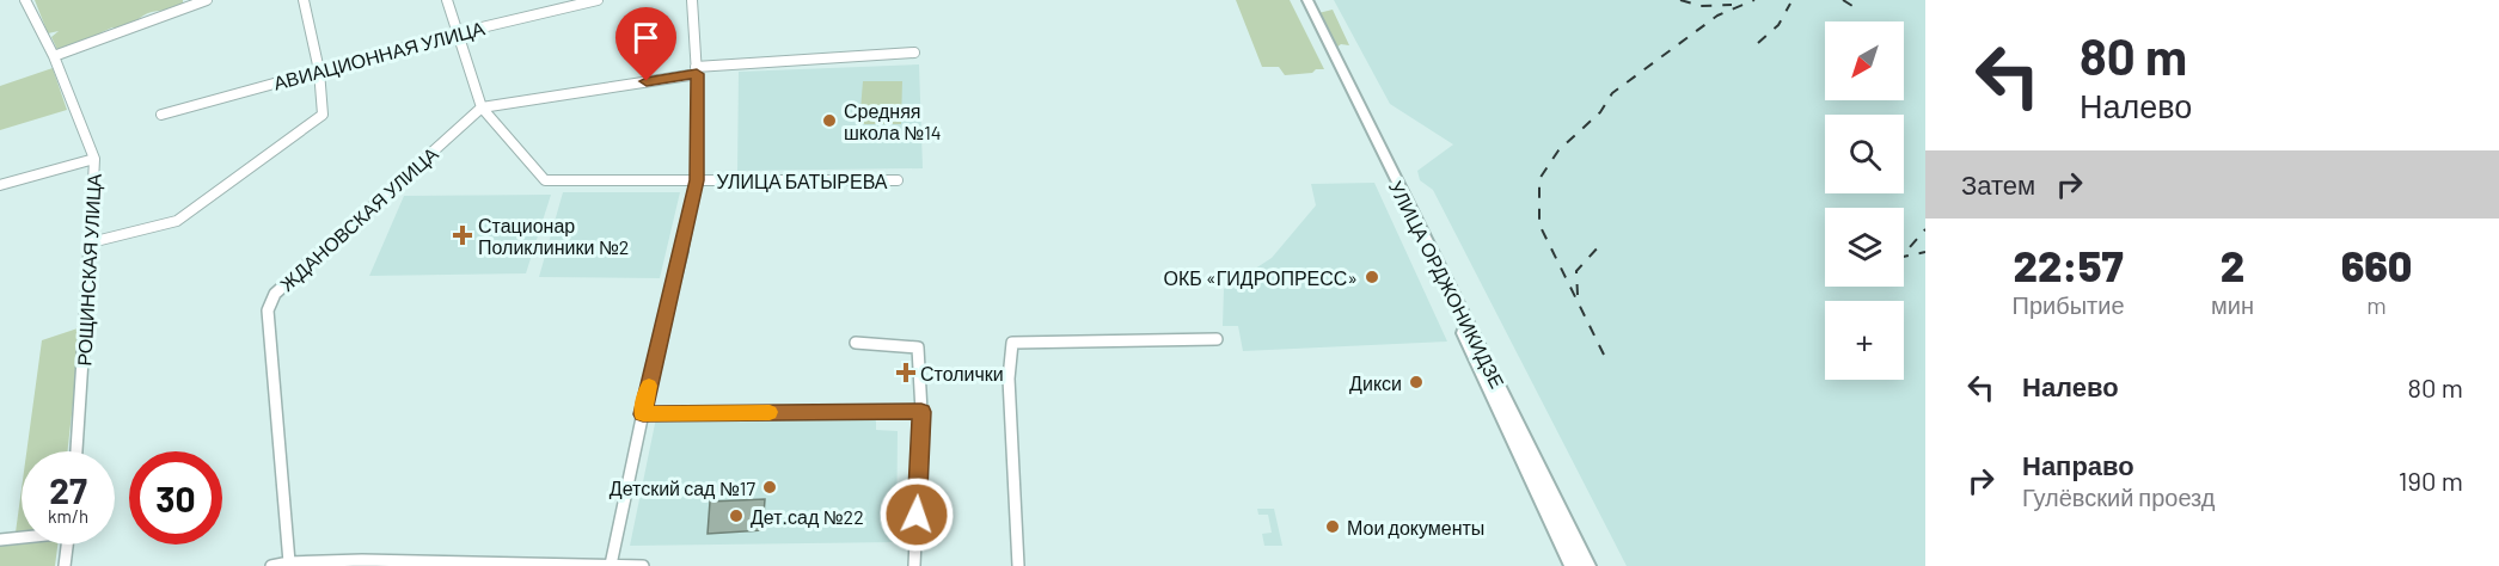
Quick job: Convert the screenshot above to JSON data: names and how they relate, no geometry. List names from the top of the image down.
{
  "streets": {
    "main road": ["УЛИЦА ОРДЖОНИКИДЗЕ"],
    "street": [
      "АВИАЦИОННАЯ УЛИЦА",
      "УЛИЦА БАТЫРЕВА",
      "ЖДАНОВСКАЯ УЛИЦА",
      "РОЩИНСКАЯ УЛИЦА"
    ]
  },
  "crossings": [
    ["УЛИЦА БАТЫРЕВА", "ЖДАНОВСКАЯ УЛИЦА"]
  ],
  "places": {
    "other": [
      "Средняя школа №14",
      "ОКБ «ГИДРОПРЕСС»",
      "Дикси",
      "Детский сад №17",
      "Дет.сад №22",
      "Мои документы"
    ],
    "health": ["Стационар Поликлиники №2", "Столички"]
  },
  "north": "bottom left",
  "page": {
    "turn": ["80 m", "Налево"],
    "map_buttons": "+",
    "then": "Затем",
    "eta": [
      "22:57",
      "Прибытие",
      "2",
      "мин",
      "660",
      "m"
    ],
    "list": [
      {
        "name": "Налево",
        "value": "80 m"
      },
      {
        "name": "Направо",
        "note": "Гулёвский проезд",
        "value": "190 m"
      }
    ],
    "speed": "27 km/h",
    "limit": "30"
  }
}
